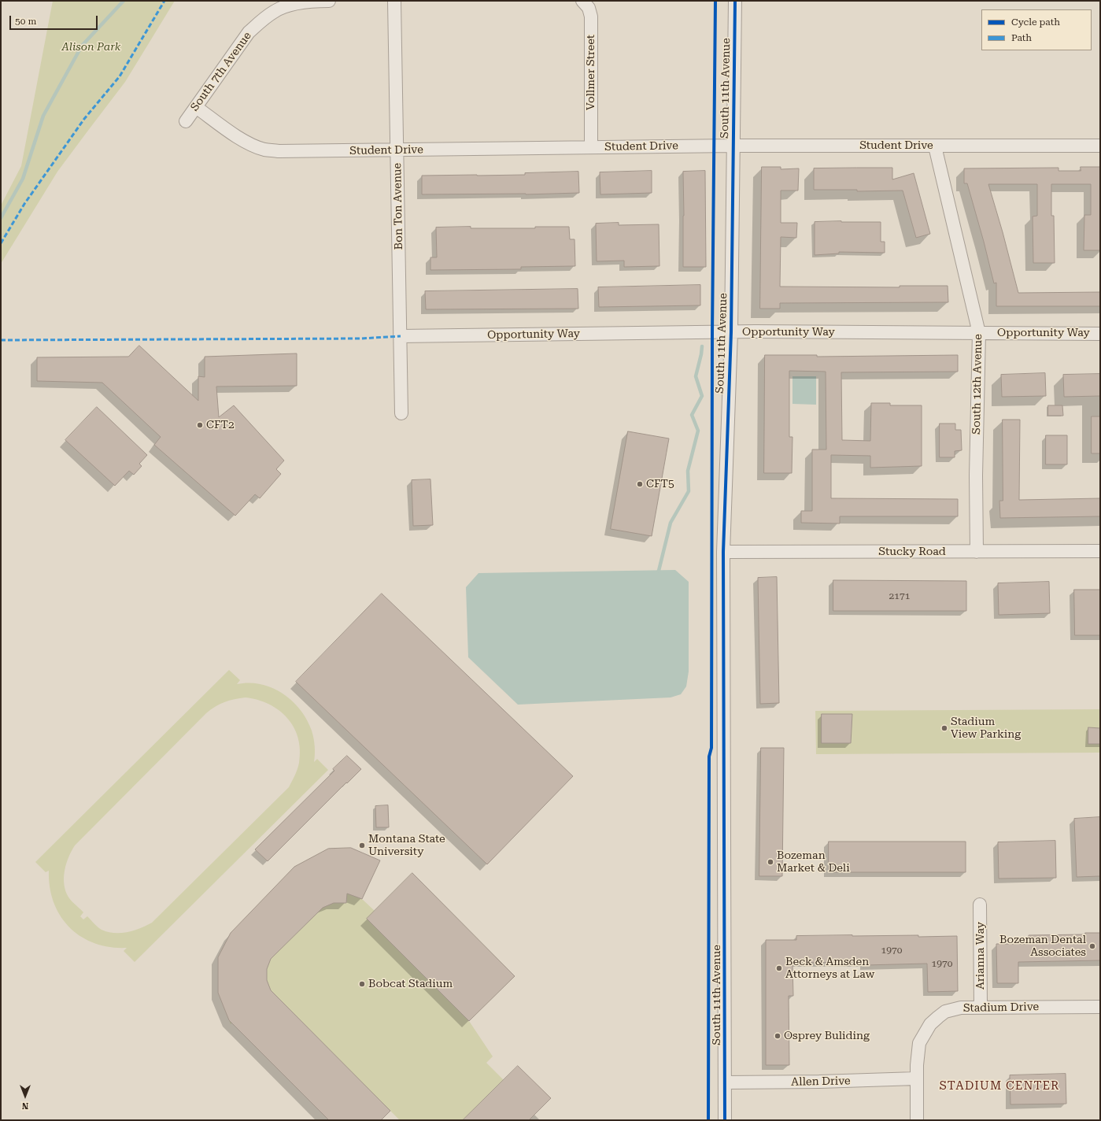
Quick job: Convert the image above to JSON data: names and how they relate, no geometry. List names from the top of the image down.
{
  "streets": {
    "street": [
      "South 7th Avenue",
      "Vollmer Street",
      "South 11th Avenue",
      "Student Drive",
      "Bon Ton Avenue",
      "Opportunity Way",
      "South 12th Avenue",
      "Stucky Road",
      "Arianna Way",
      "Stadium Drive",
      "Allen Drive"
    ]
  },
  "crossings": [
    ["South 7th Avenue", "Student Drive"],
    ["Vollmer Street", "Student Drive"],
    ["South 11th Avenue", "Student Drive"],
    ["South 11th Avenue", "Opportunity Way"],
    ["South 11th Avenue", "Stucky Road"],
    ["South 11th Avenue", "Allen Drive"],
    ["Student Drive", "Bon Ton Avenue"],
    ["Student Drive", "South 12th Avenue"],
    ["Bon Ton Avenue", "Opportunity Way"],
    ["Opportunity Way", "South 12th Avenue"],
    ["South 12th Avenue", "Stucky Road"],
    ["Arianna Way", "Stadium Drive"],
    ["Stadium Drive", "Allen Drive"]
  ],
  "districts": ["STADIUM CENTER"],
  "parks": ["Alison Park"],
  "places": [
    "CFT2",
    "CFT5",
    "Stadium View Parking",
    "Montana State University",
    "Bozeman Market & Deli",
    "Bozeman Dental Associates",
    "Beck & Amsden Attorneys at Law",
    "Bobcat Stadium",
    "Osprey Buliding"
  ],
  "house_numbers": ["2171", "1970", "1970"],
  "legend": ["Cycle path", "Path"],
  "scale_bar": "50 m",
  "north": "bottom"
}
